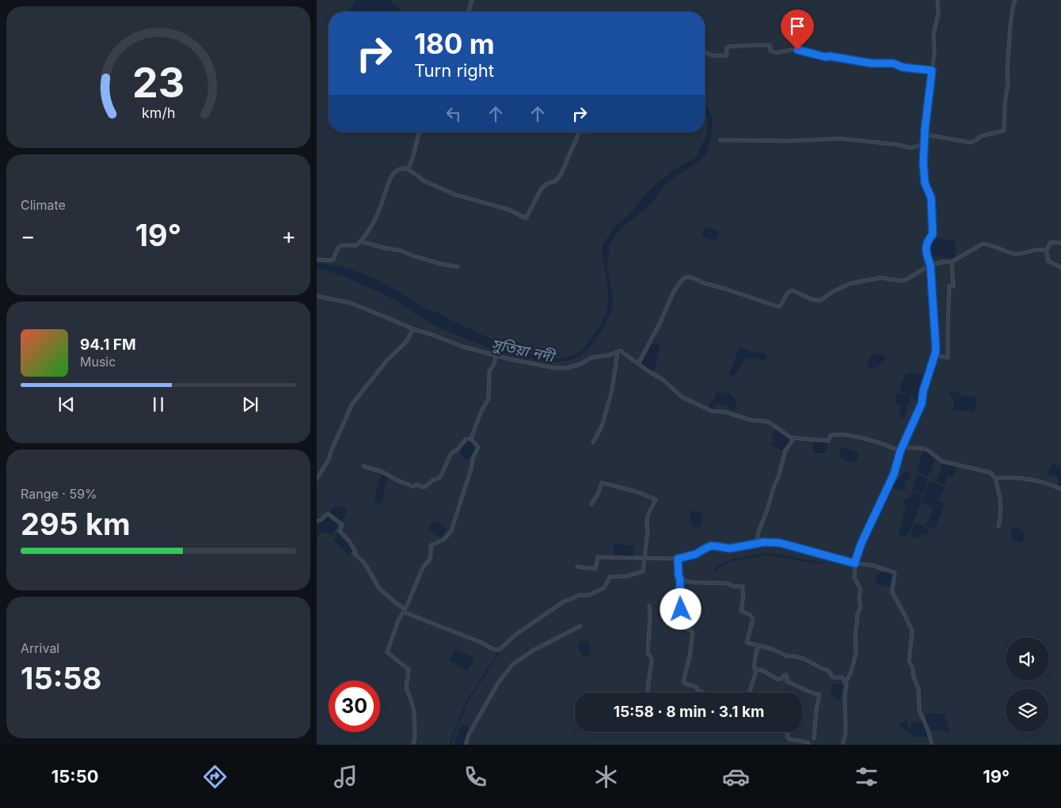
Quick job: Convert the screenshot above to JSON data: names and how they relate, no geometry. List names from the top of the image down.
{
  "water": ["সুতিয়া নদী"],
  "page": {
    "turn": ["180 m", "Turn right"],
    "tile": [
      "Climate",
      ["Range · 59%", "295 km"],
      ["Arrival", "15:58"]
    ],
    "heat": ["−", "19°", "+"],
    "song": ["94.1 FM", "Music"],
    "limit": "30",
    "trip": "15:58 · 8 min · 3.1 km",
    "tabs": ["15:50", "19°"],
    "gauge": ["23", "km/h"]
  }
}
